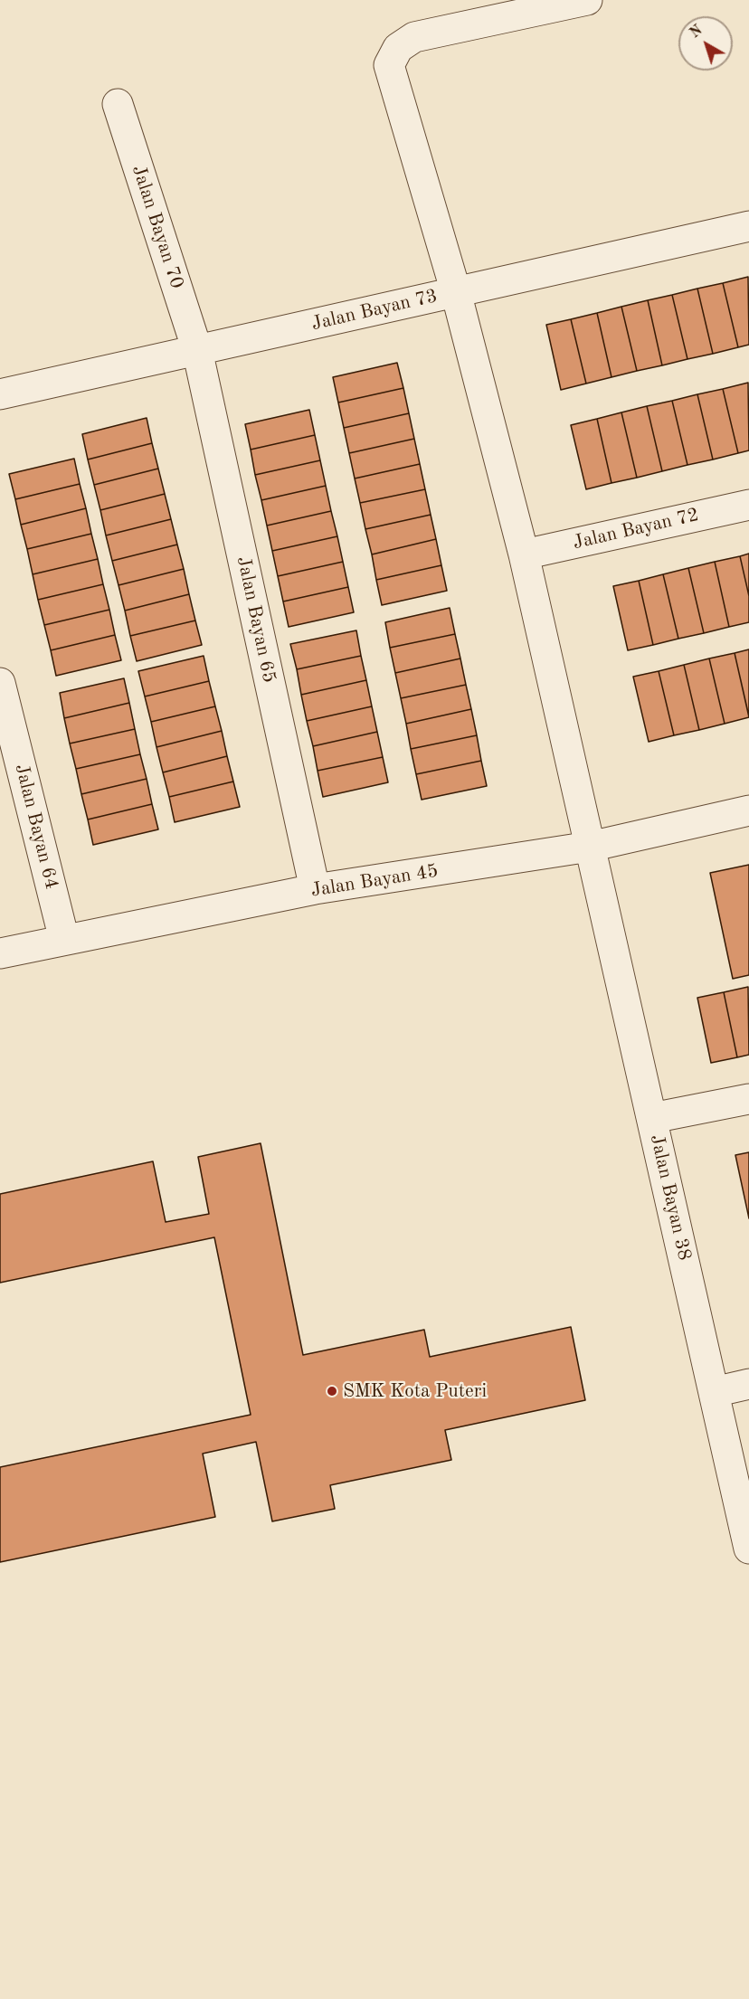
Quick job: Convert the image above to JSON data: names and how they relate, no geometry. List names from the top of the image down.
{
  "streets": {
    "street": [
      "Jalan Bayan 70",
      "Jalan Bayan 73",
      "Jalan Bayan 72",
      "Jalan Bayan 65",
      "Jalan Bayan 64",
      "Jalan Bayan 45",
      "Jalan Bayan 38"
    ]
  },
  "crossings": [
    ["Jalan Bayan 70", "Jalan Bayan 73"],
    ["Jalan Bayan 70", "Jalan Bayan 65"],
    ["Jalan Bayan 73", "Jalan Bayan 65"],
    ["Jalan Bayan 73", "Jalan Bayan 38"],
    ["Jalan Bayan 72", "Jalan Bayan 38"],
    ["Jalan Bayan 65", "Jalan Bayan 45"],
    ["Jalan Bayan 64", "Jalan Bayan 45"],
    ["Jalan Bayan 45", "Jalan Bayan 38"]
  ],
  "places": ["SMK Kota Puteri"],
  "north": "top left"
}
